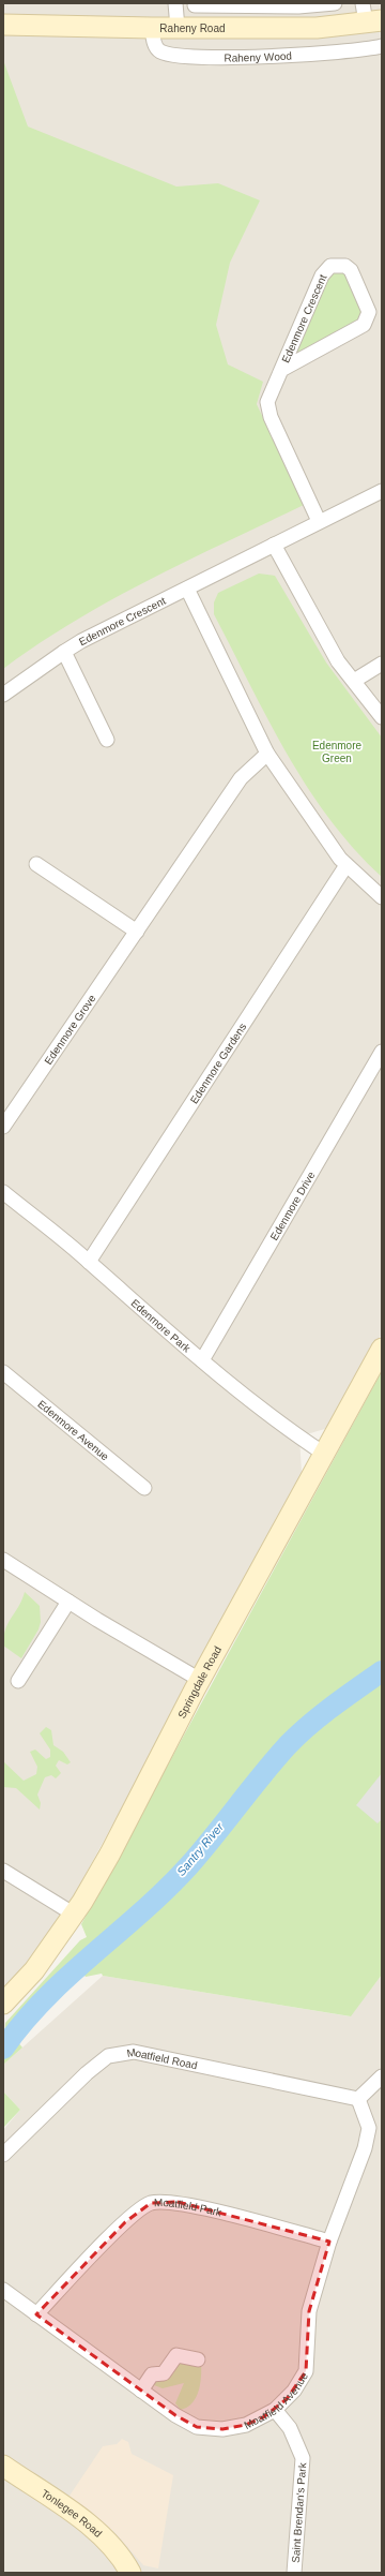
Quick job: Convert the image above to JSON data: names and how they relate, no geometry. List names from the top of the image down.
{
  "streets": {
    "street": [
      "Raheny Road",
      "Raheny Wood",
      "Edenmore Crescent",
      "Edenmore Grove",
      "Edenmore Gardens",
      "Edenmore Drive",
      "Edenmore Park",
      "Edenmore Avenue",
      "Springdale Road",
      "Moatfield Road",
      "Moatfield Park",
      "Moatfield Avenue",
      "Saint Brendan's Park",
      "Tonlegee Road"
    ]
  },
  "crossings": [
    ["Raheny Road", "Raheny Wood"],
    ["Edenmore Gardens", "Edenmore Park"],
    ["Edenmore Drive", "Edenmore Park"],
    ["Edenmore Park", "Springdale Road"],
    ["Moatfield Road", "Moatfield Avenue"],
    ["Moatfield Park", "Moatfield Avenue"],
    ["Moatfield Avenue", "Saint Brendan's Park"]
  ],
  "water": ["Santry River"],
  "parks": ["Edenmore Green"]
}
